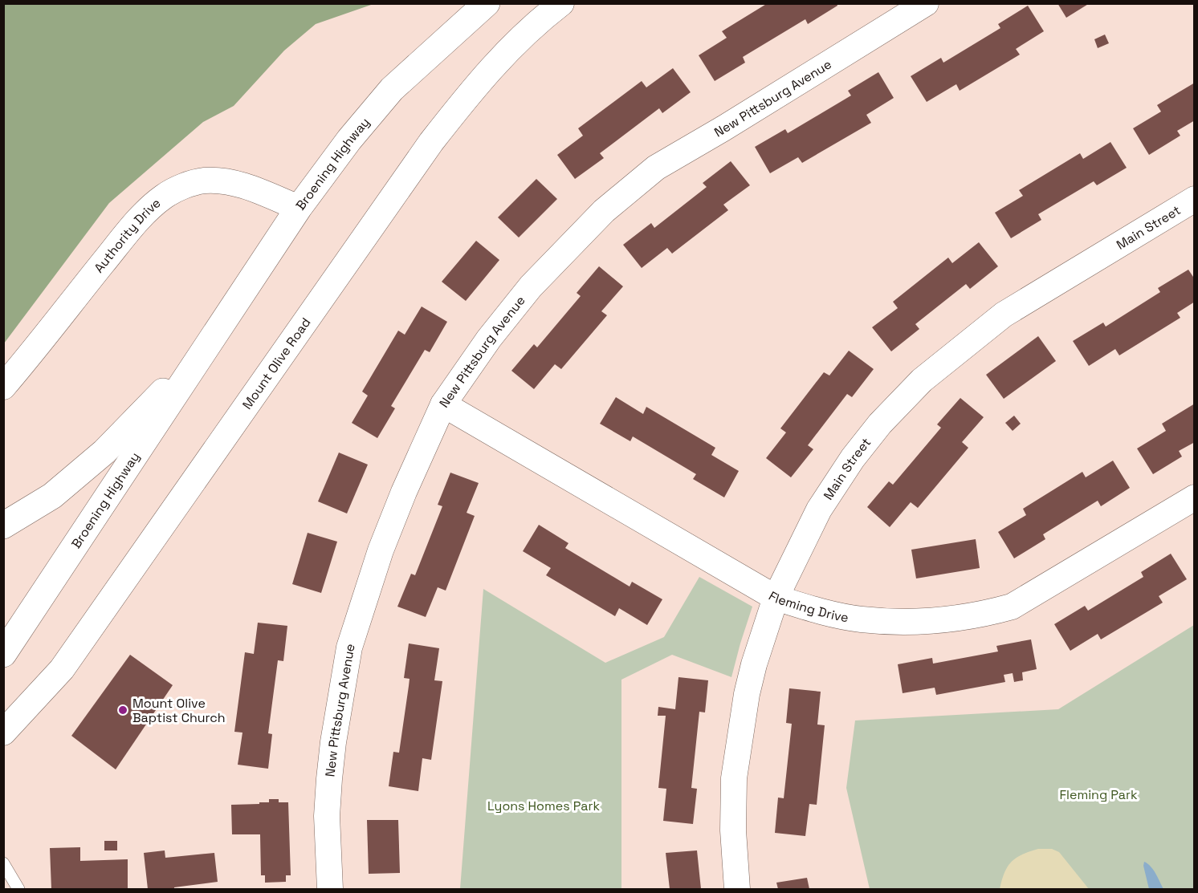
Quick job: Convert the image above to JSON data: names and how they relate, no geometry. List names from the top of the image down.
{
  "streets": {
    "main road": ["Broening Highway"],
    "street": [
      "New Pittsburg Avenue",
      "Main Street",
      "Authority Drive",
      "Mount Olive Road",
      "Fleming Drive"
    ]
  },
  "crossings": [
    ["New Pittsburg Avenue", "Fleming Drive"],
    ["Broening Highway", "Authority Drive"],
    ["Main Street", "Fleming Drive"]
  ],
  "parks": ["Fleming Park", "Lyons Homes Park"],
  "places": ["Mount Olive Baptist Church"]
}
